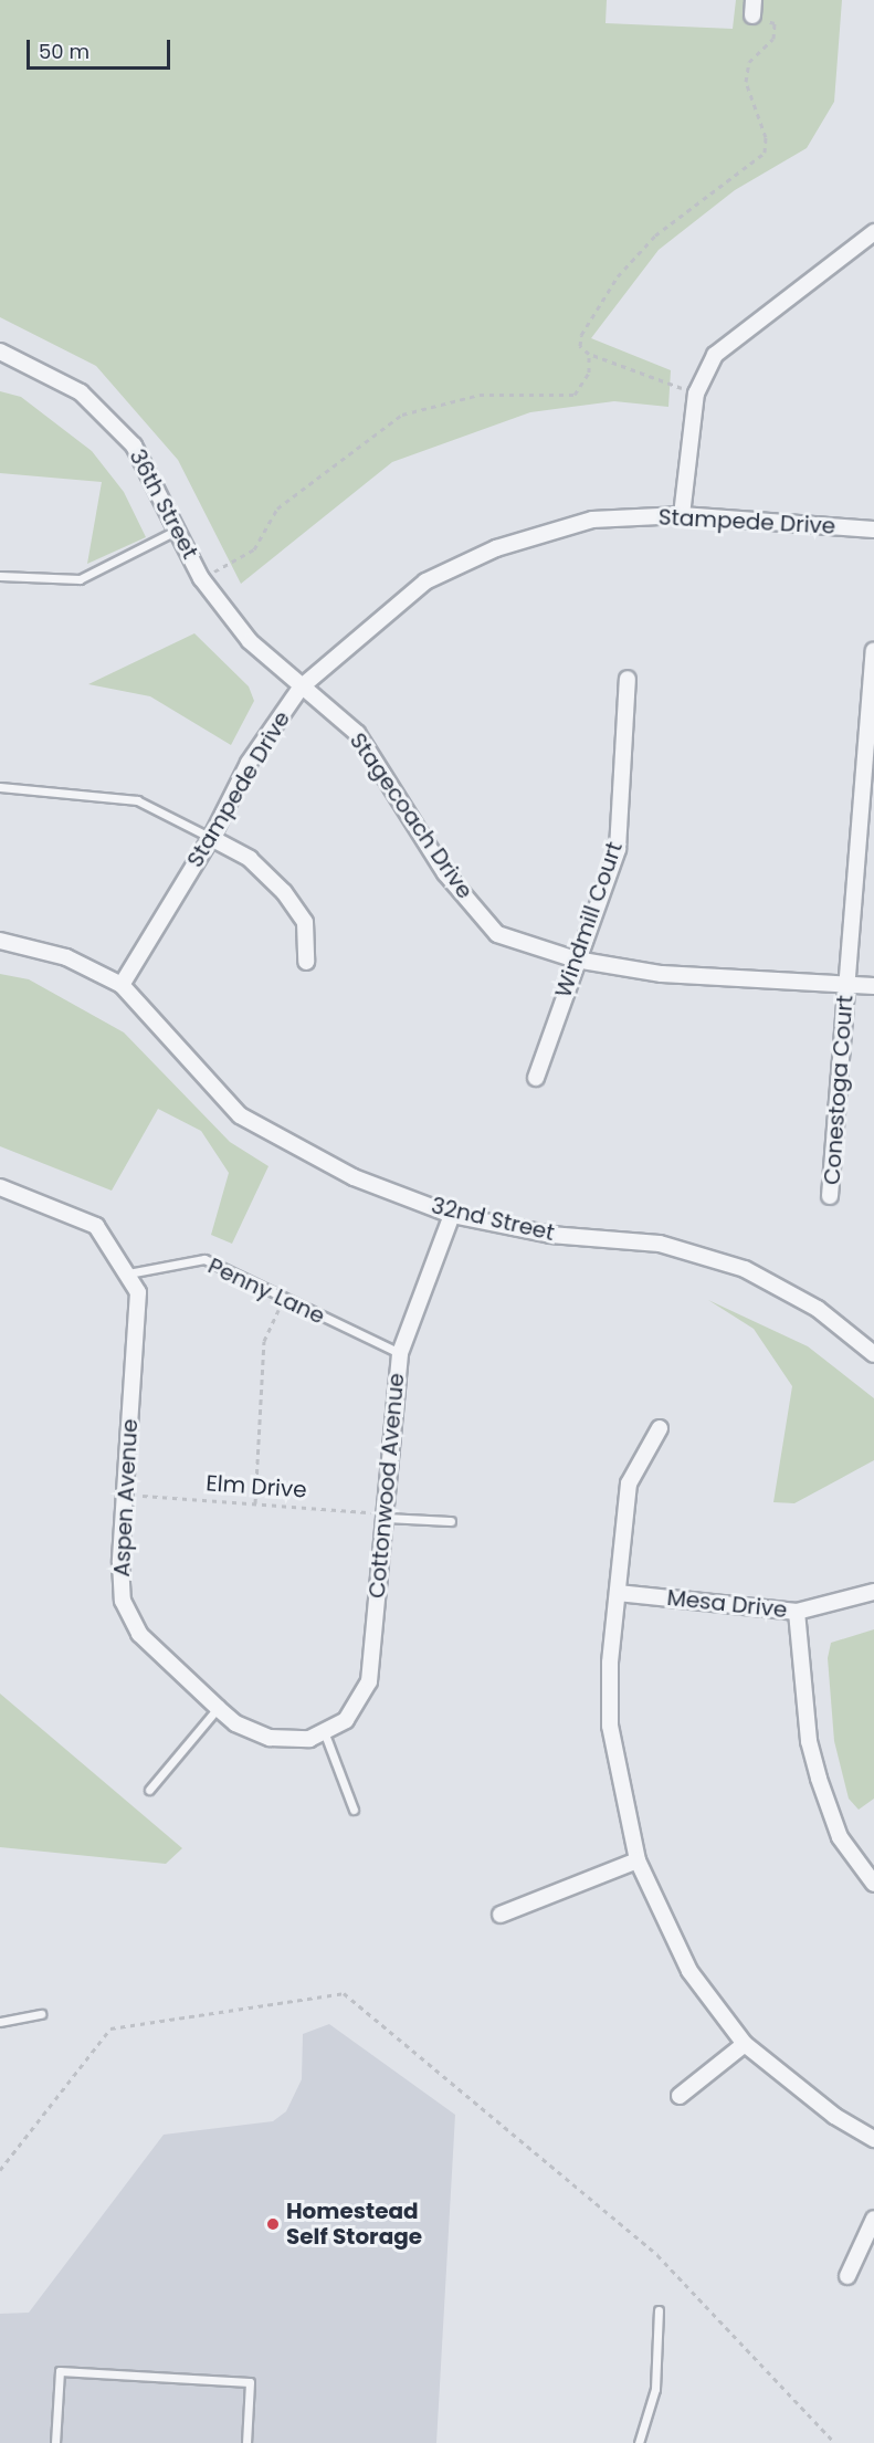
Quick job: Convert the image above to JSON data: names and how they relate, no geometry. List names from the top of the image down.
{
  "streets": {
    "street": [
      "36th Street",
      "Stampede Drive",
      "Stagecoach Drive",
      "Windmill Court",
      "Conestoga Court",
      "32nd Street",
      "Cottonwood Avenue",
      "Aspen Avenue",
      "Mesa Drive"
    ],
    "lane": ["Penny Lane"],
    "path": ["Elm Drive"]
  },
  "crossings": [
    ["36th Street", "Stampede Drive"],
    ["36th Street", "Stagecoach Drive"],
    ["Stampede Drive", "Stagecoach Drive"],
    ["Stampede Drive", "32nd Street"],
    ["Stagecoach Drive", "Windmill Court"],
    ["Stagecoach Drive", "Conestoga Court"],
    ["32nd Street", "Cottonwood Avenue"],
    ["Penny Lane", "Cottonwood Avenue"],
    ["Penny Lane", "Aspen Avenue"],
    ["Cottonwood Avenue", "Elm Drive"],
    ["Cottonwood Avenue", "Aspen Avenue"],
    ["Elm Drive", "Aspen Avenue"]
  ],
  "places": ["Homestead Self Storage"],
  "scale_bar": "50 m"
}
